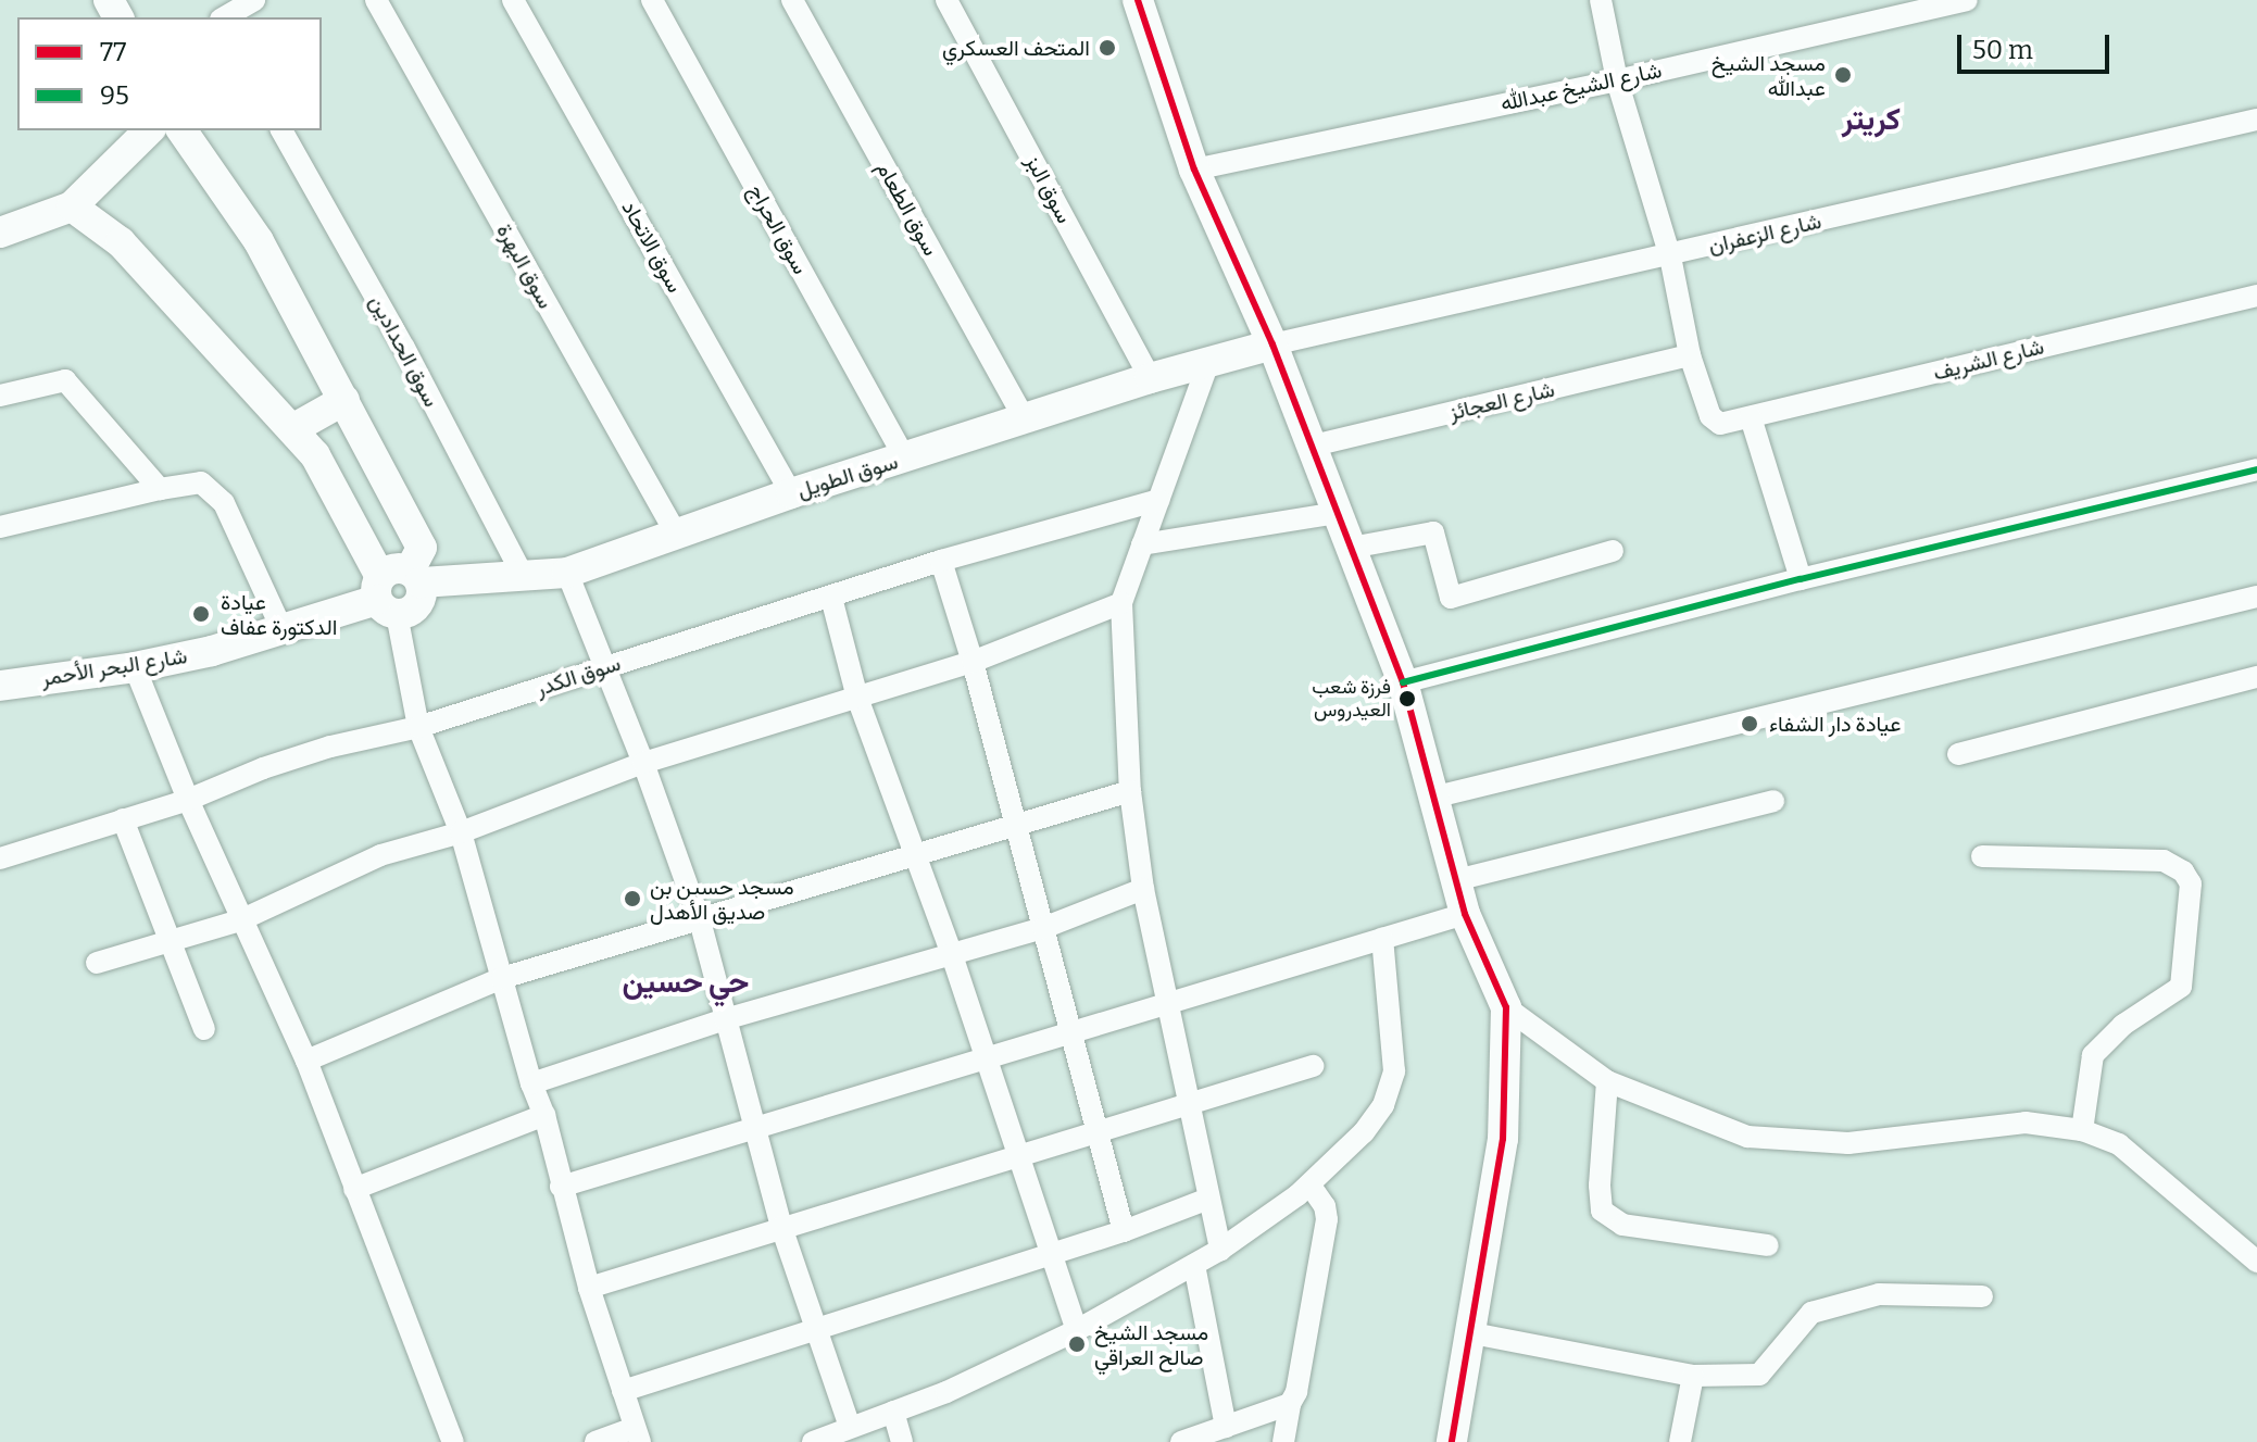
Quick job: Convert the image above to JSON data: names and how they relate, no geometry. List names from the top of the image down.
{
  "streets": {
    "street": [
      "شارع الشيخ عبدالله",
      "سوق البز",
      "سوق الطعام",
      "سوق الحراج",
      "شارع الزعفران",
      "سوق الاتحاد",
      "سوق البهرة",
      "سوق الحدادين",
      "شارع الشريف",
      "شارع العجائز",
      "سوق الطويل",
      "شارع البحر الأحمر",
      "سوق الكدر"
    ]
  },
  "crossings": [
    ["سوق البز", "سوق الطويل"],
    ["سوق الطعام", "سوق الطويل"],
    ["سوق الحراج", "سوق الطويل"],
    ["شارع الزعفران", "سوق الطويل"],
    ["سوق الاتحاد", "سوق الطويل"],
    ["سوق البهرة", "سوق الطويل"],
    ["سوق الحدادين", "سوق الطويل"],
    ["شارع الشريف", "شارع العجائز"],
    ["سوق الطويل", "شارع البحر الأحمر"]
  ],
  "districts": ["كريتر", "حي حسين"],
  "places": [
    "المتحف العسكري",
    "مسجد الشيخ عبدالله",
    "عيادة الدكتورة عفاف",
    "فرزة شعب العيدروس",
    "عيادة دار الشفاء",
    "مسجد حسين بن صديق الأهدل",
    "مسجد الشيخ صالح العراقي"
  ],
  "lines": ["transit line 77", "transit line 95"],
  "legend": ["77", "95"],
  "scale_bar": "50 m"
}
